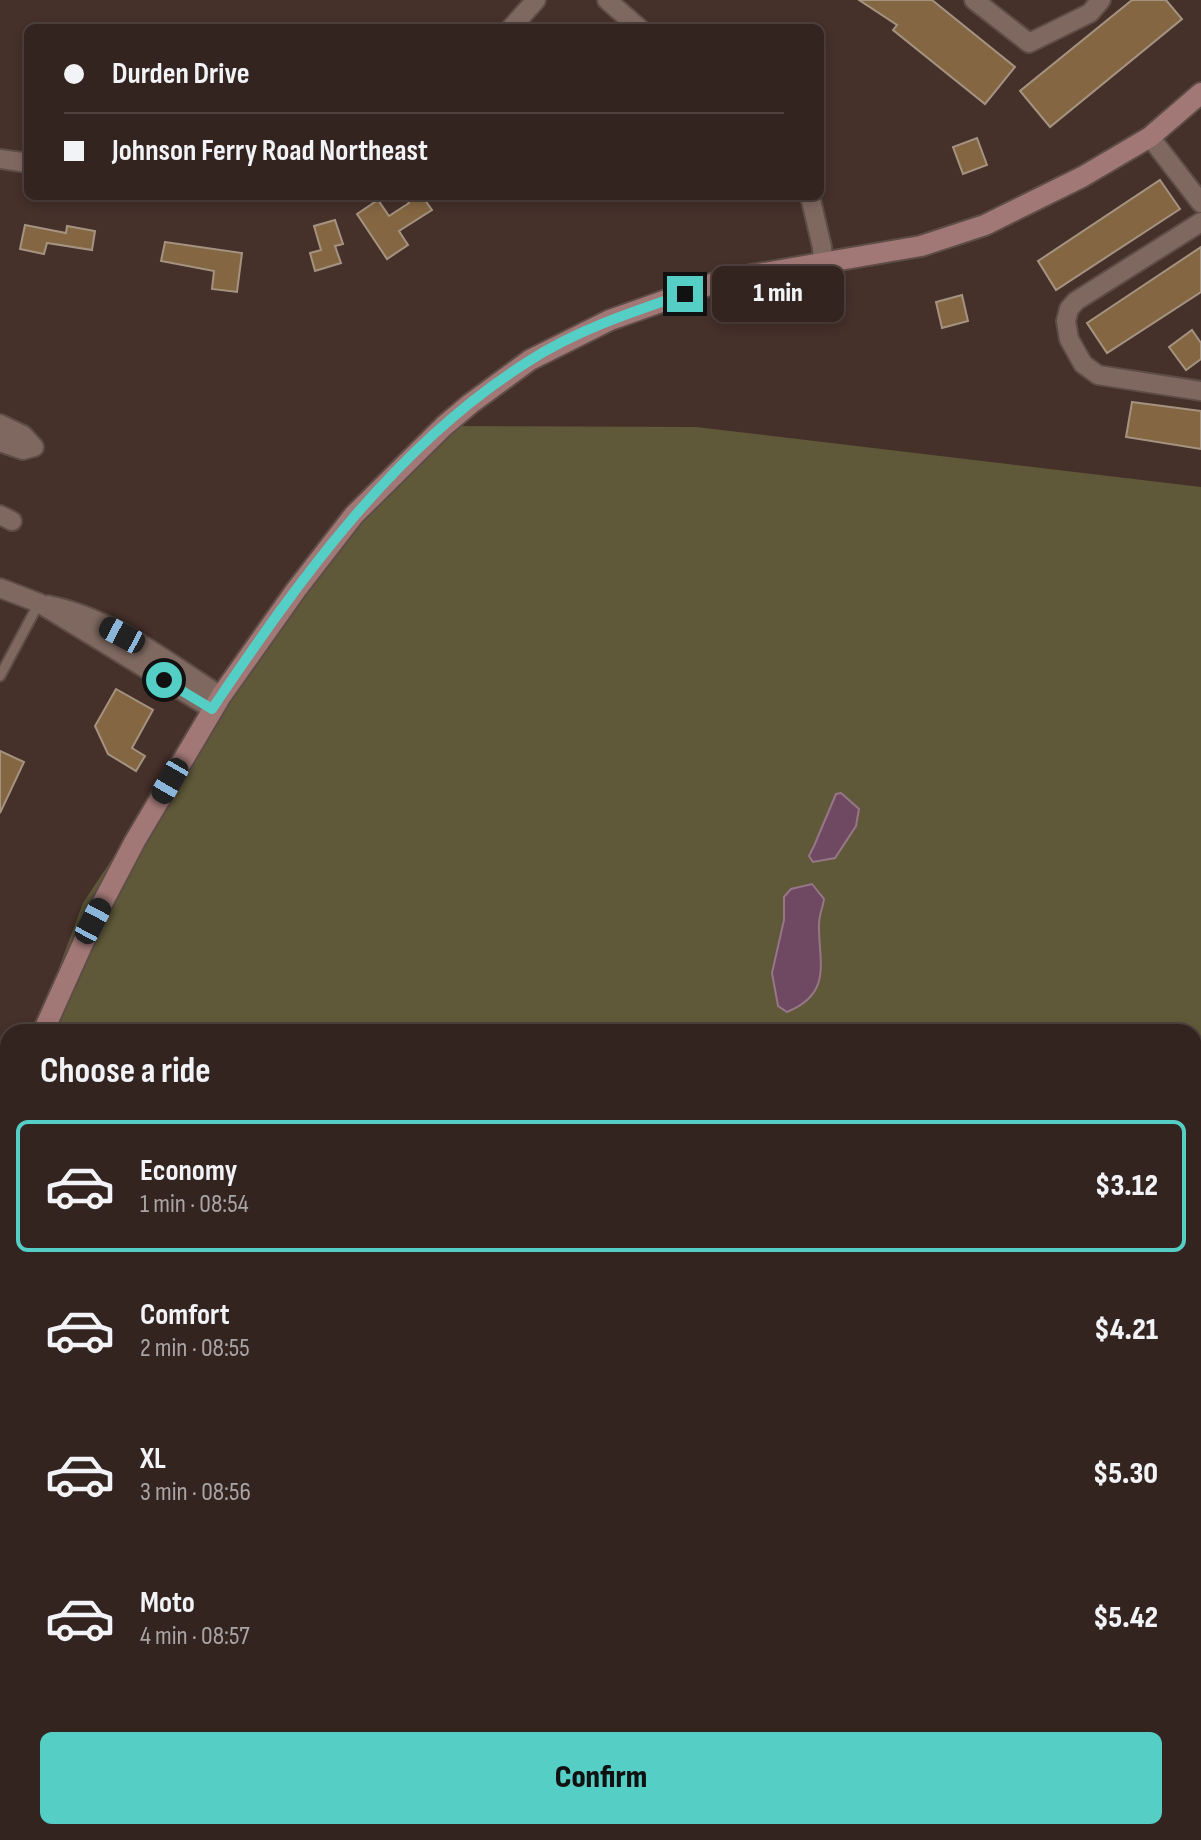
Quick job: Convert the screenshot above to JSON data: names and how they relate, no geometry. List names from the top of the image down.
{
  "page": {
    "banner": ["Durden Drive", "Johnson Ferry Road Northeast"],
    "bubble": "1 min",
    "heading": "Choose a ride",
    "list": [
      {
        "name": "Economy",
        "note": "1 min · 08:54",
        "value": "$3.12"
      },
      {
        "name": "Comfort",
        "note": "2 min · 08:55",
        "value": "$4.21"
      },
      {
        "name": "XL",
        "note": "3 min · 08:56",
        "value": "$5.30"
      },
      {
        "name": "Moto",
        "note": "4 min · 08:57",
        "value": "$5.42"
      }
    ],
    "buttons": "Confirm"
  }
}
